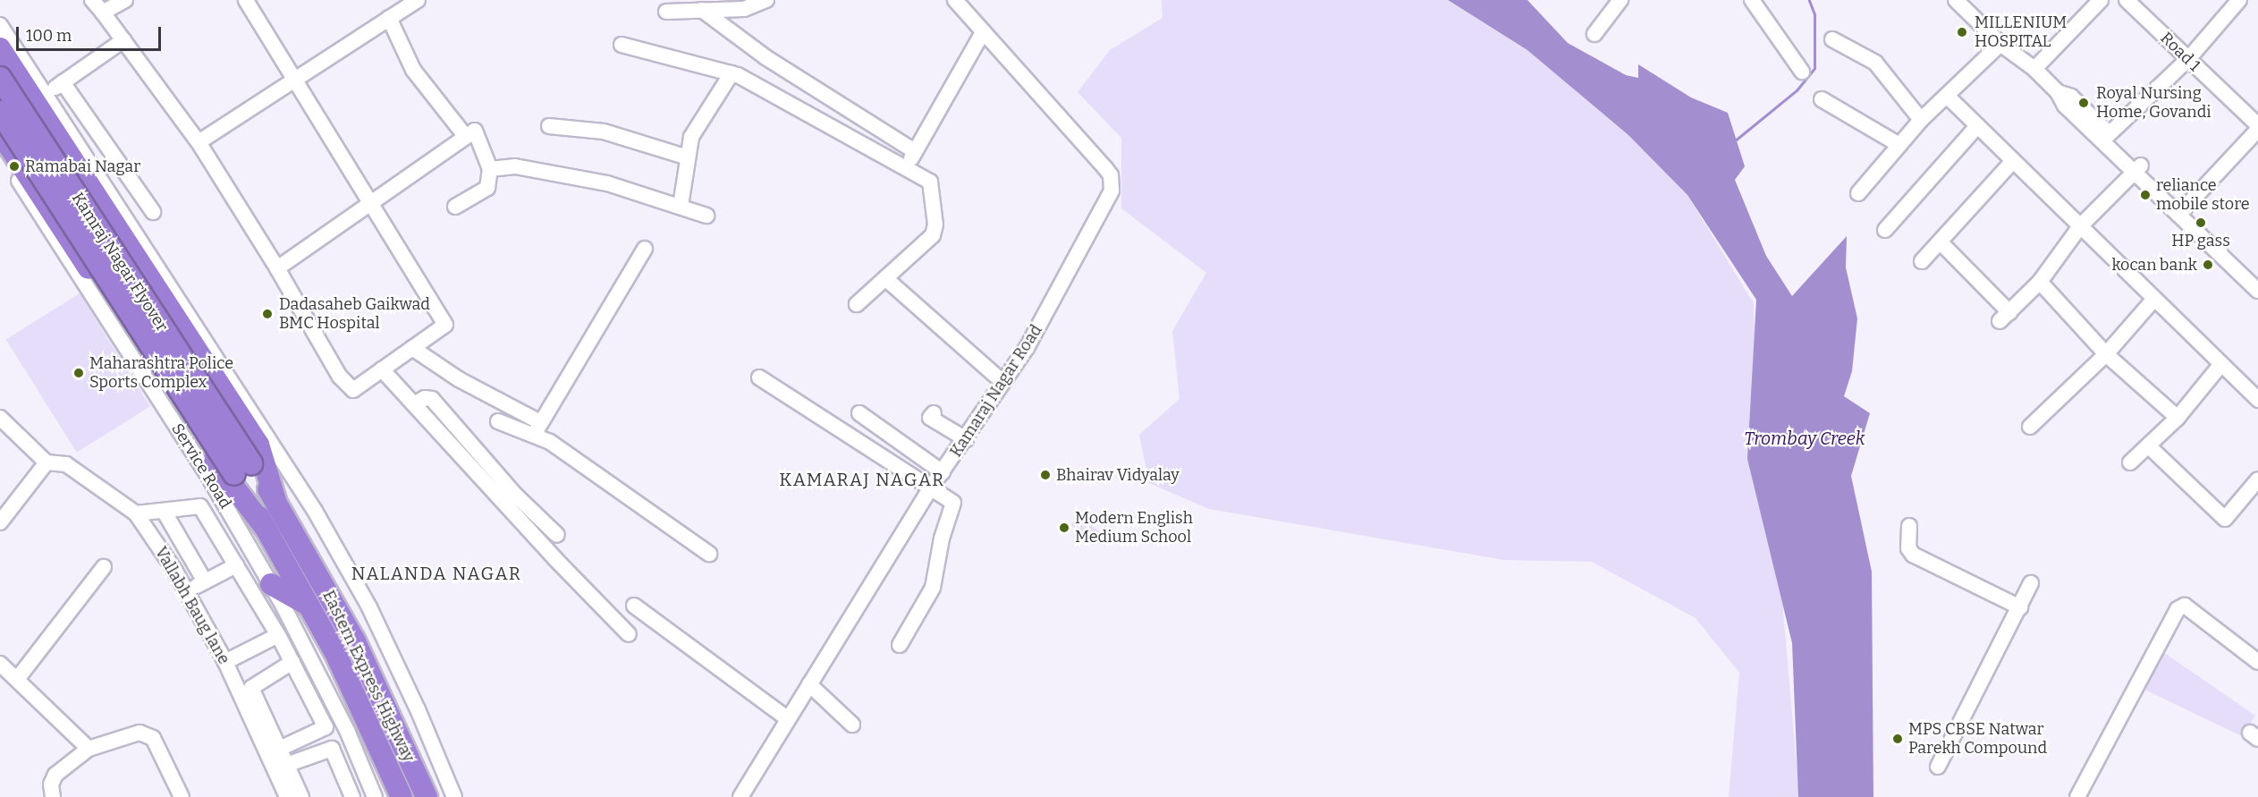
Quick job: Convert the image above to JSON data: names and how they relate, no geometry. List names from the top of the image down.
{
  "streets": {
    "highway": ["Kamraj Nagar Flyover", "Eastern Express Highway"],
    "street": [
      "Road 1",
      "Kamaraj Nagar Road",
      "Service Road",
      "Vallabh Baug lane"
    ]
  },
  "crossings": [
    ["Kamraj Nagar Flyover", "Eastern Express Highway"]
  ],
  "districts": ["KAMARAJ NAGAR", "NALANDA NAGAR"],
  "water": ["Trombay Creek"],
  "places": [
    "MILLENIUM HOSPITAL",
    "Royal Nursing Home, Govandi",
    "Ramabai Nagar",
    "reliance mobile store",
    "HP gass",
    "kocan bank",
    "Dadasaheb Gaikwad BMC Hospital",
    "Maharashtra Police Sports Complex",
    "Bhairav Vidyalay",
    "Modern English Medium School",
    "MPS CBSE Natwar Parekh Compound"
  ],
  "scale_bar": "100 m"
}
